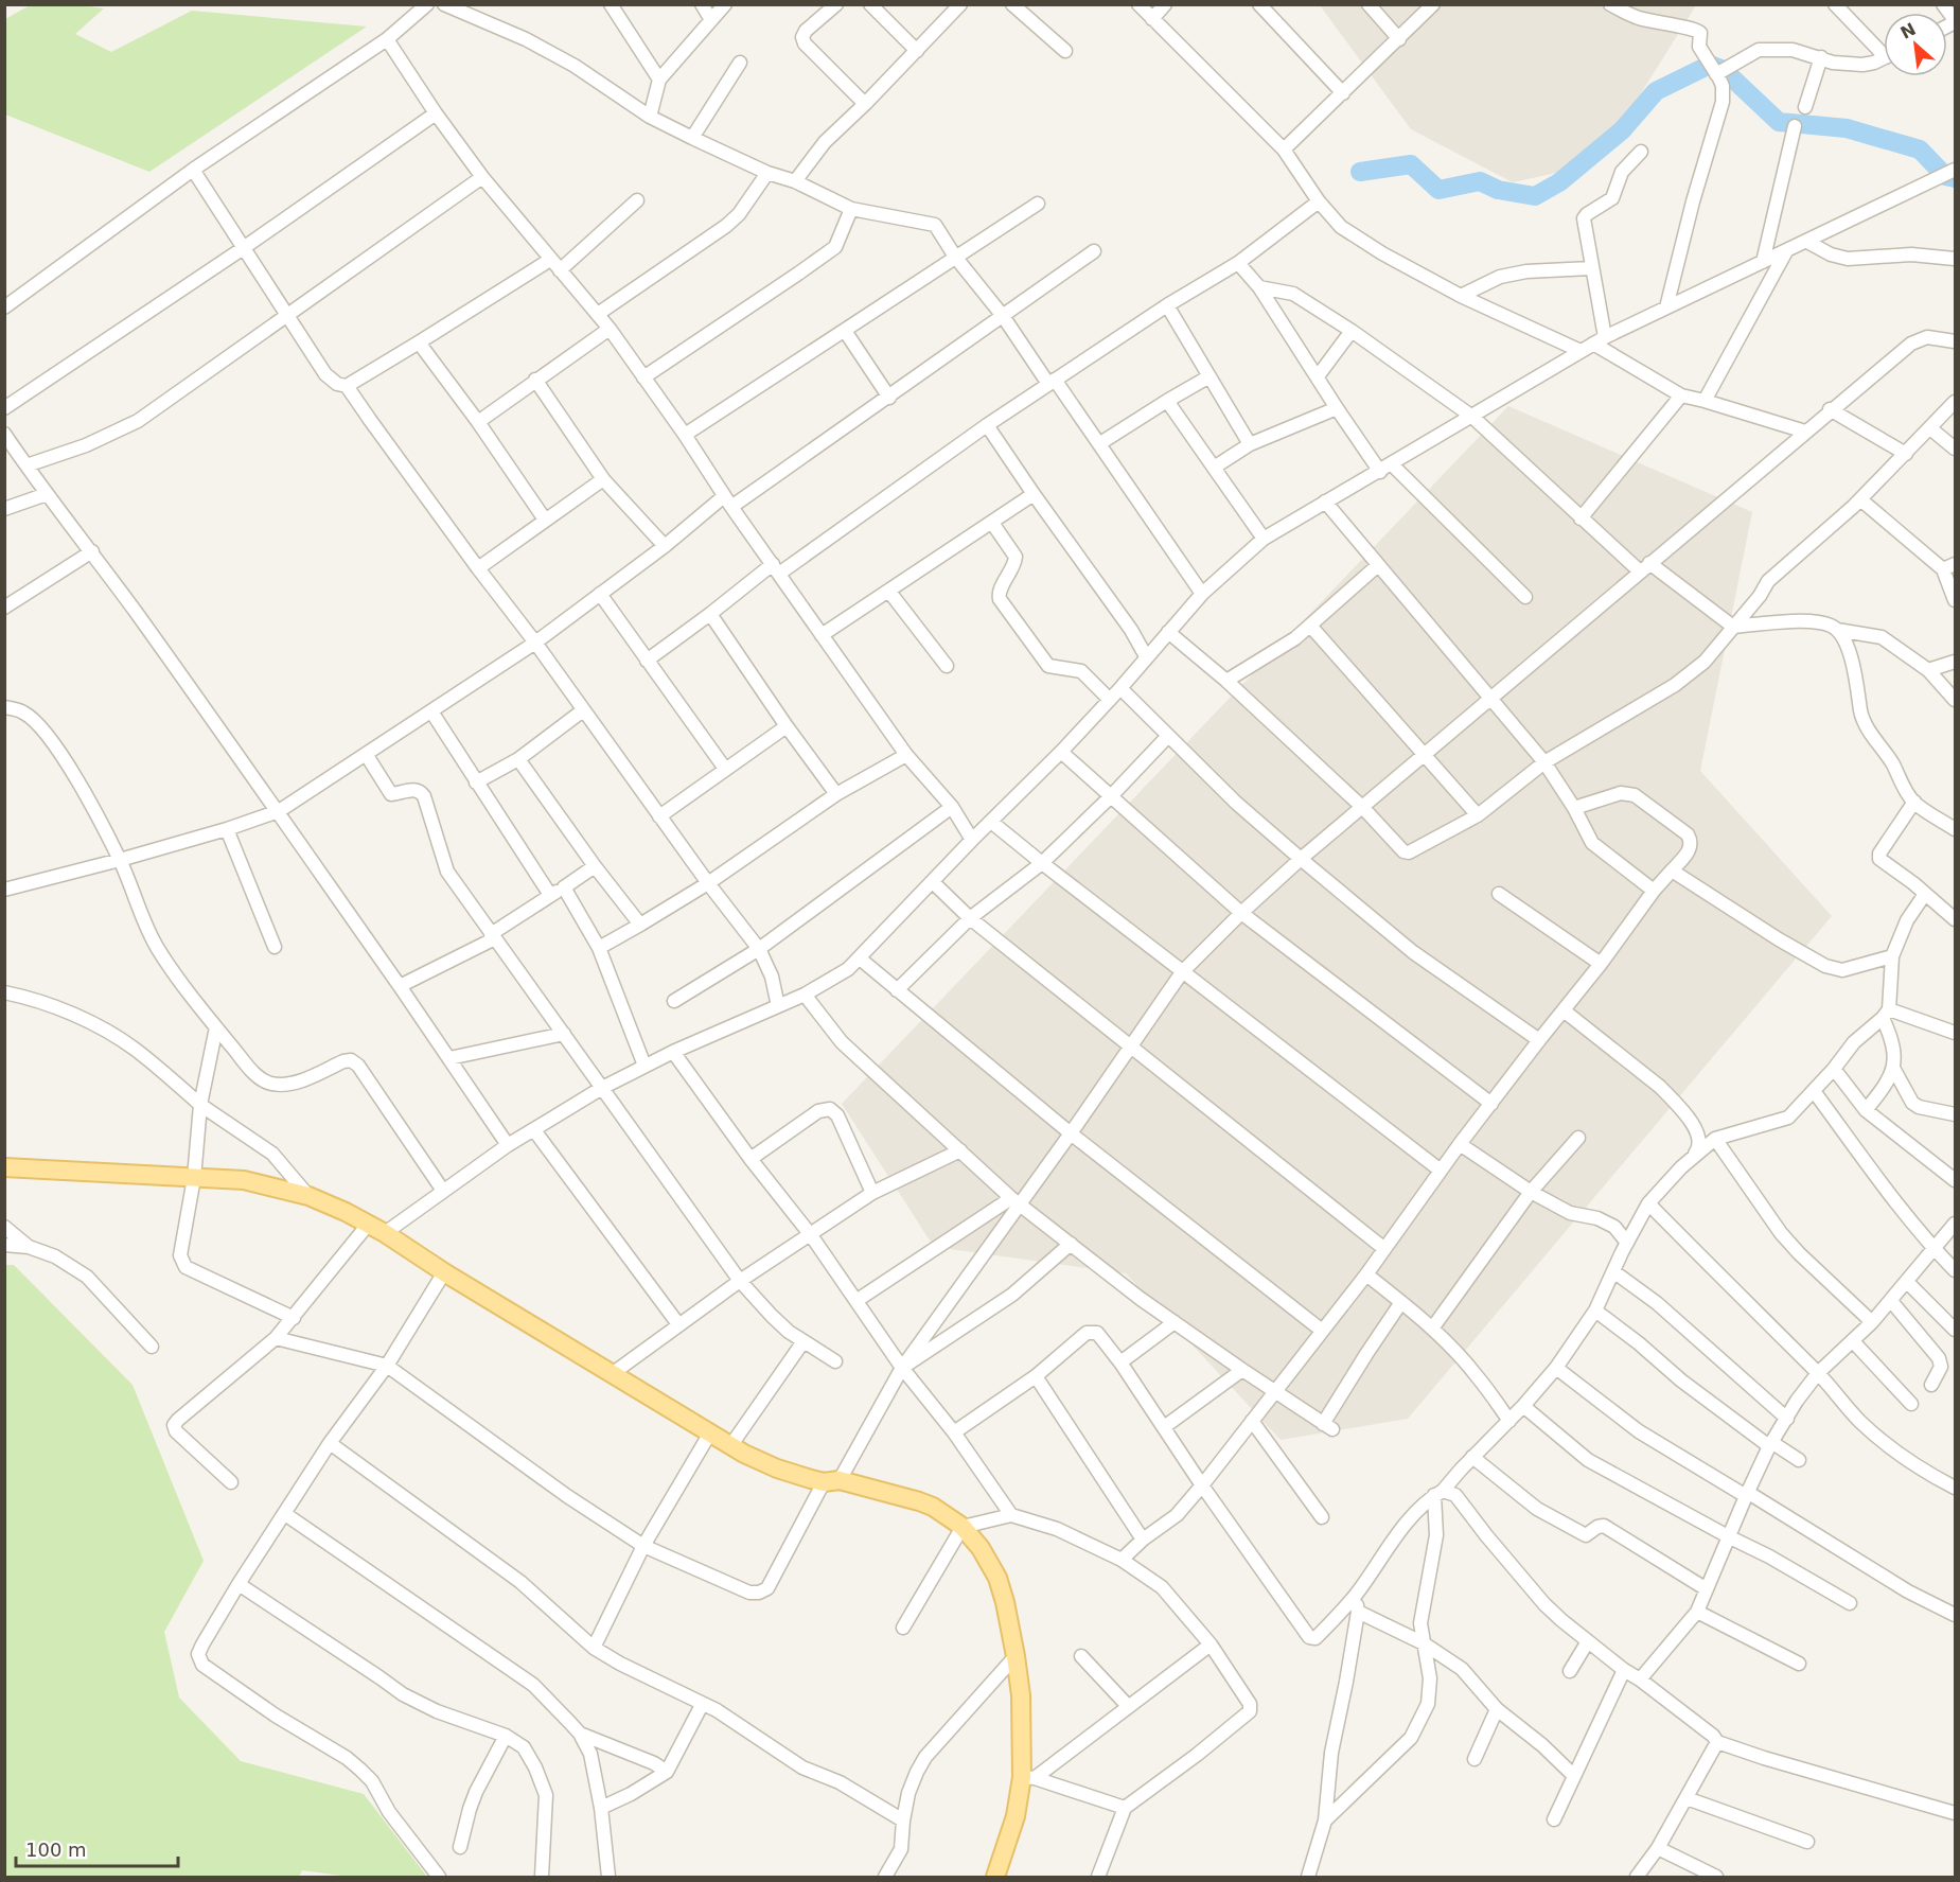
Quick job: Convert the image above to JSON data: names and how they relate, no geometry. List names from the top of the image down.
{
  "scale_bar": "100 m",
  "north": "top left"
}
